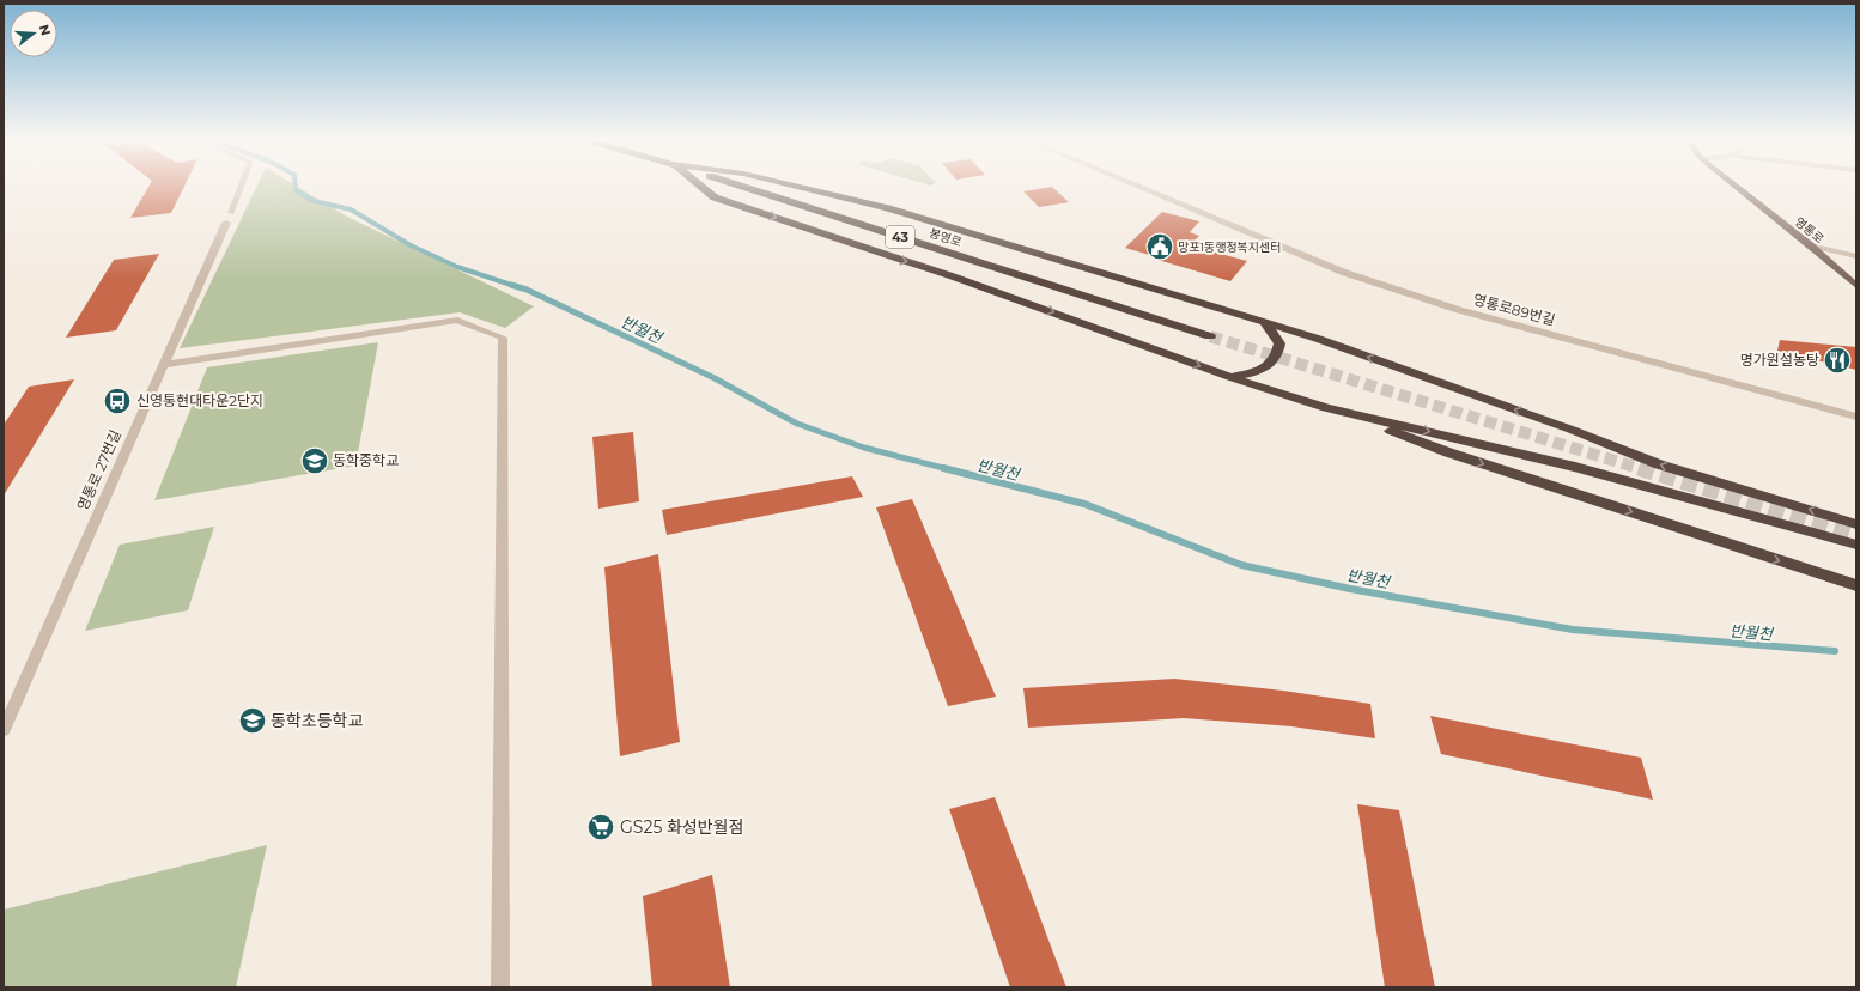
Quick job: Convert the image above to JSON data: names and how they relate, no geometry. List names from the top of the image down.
{
  "streets": {
    "highway": ["43", "봉영로"],
    "main road": ["영통로"],
    "street": ["영통로89번길", "영통로 27번길"]
  },
  "water": ["반월천"],
  "places": {
    "public building": ["망포1동행정복지센터"],
    "restaurant": ["명가원설농탕"],
    "bus stop": ["신영통현대타운2단지"],
    "school or university": ["동학중학교", "동학초등학교"],
    "supermarket": ["GS25 화성반월점"]
  },
  "north": "right"
}
